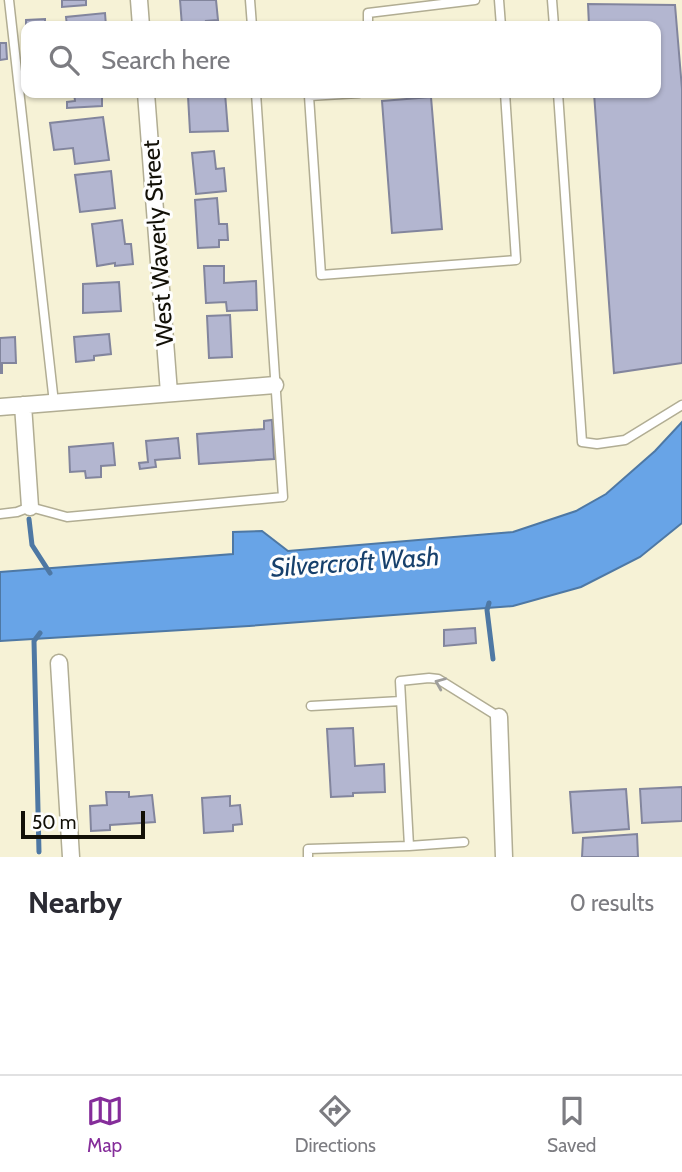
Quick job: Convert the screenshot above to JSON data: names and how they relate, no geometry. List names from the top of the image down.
{
  "streets": {
    "street": ["West Waverly Street"]
  },
  "water": ["Silvercroft Wash"],
  "scale_bar": "50 m",
  "page": {
    "search": "Search here",
    "scale": "50 m",
    "heading": ["Nearby", "0 results"],
    "nav": ["Map", "Directions", "Saved"]
  }
}
